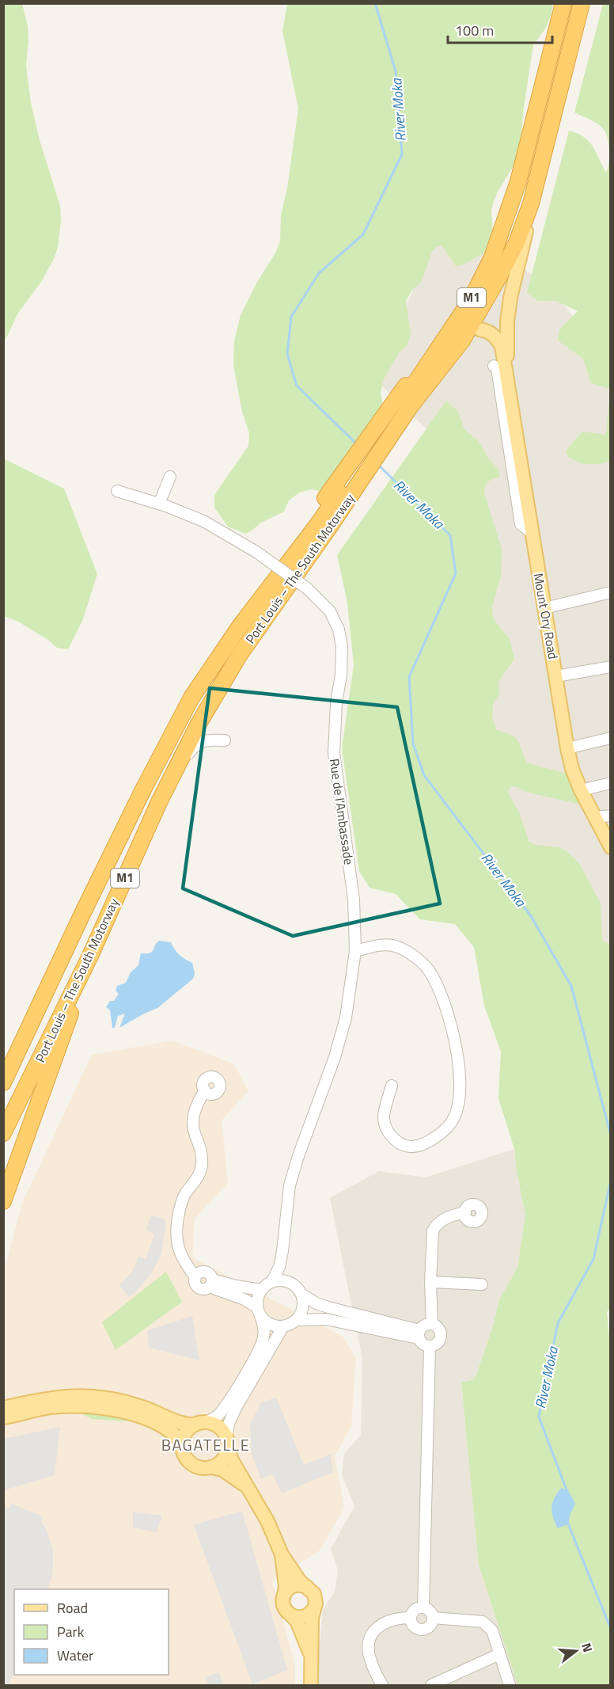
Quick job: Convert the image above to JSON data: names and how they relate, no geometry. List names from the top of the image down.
{
  "streets": {
    "highway": ["M1", "Port Louis – The South Motorway"],
    "main road": ["Mount Ory Road"],
    "street": ["Rue de l'Ambassade"]
  },
  "crossings": [
    ["Port Louis – The South Motorway", "Mount Ory Road"]
  ],
  "districts": ["BAGATELLE"],
  "water": ["River Moka"],
  "legend": ["Road", "Park", "Water"],
  "scale_bar": "100 m",
  "north": "right"
}
